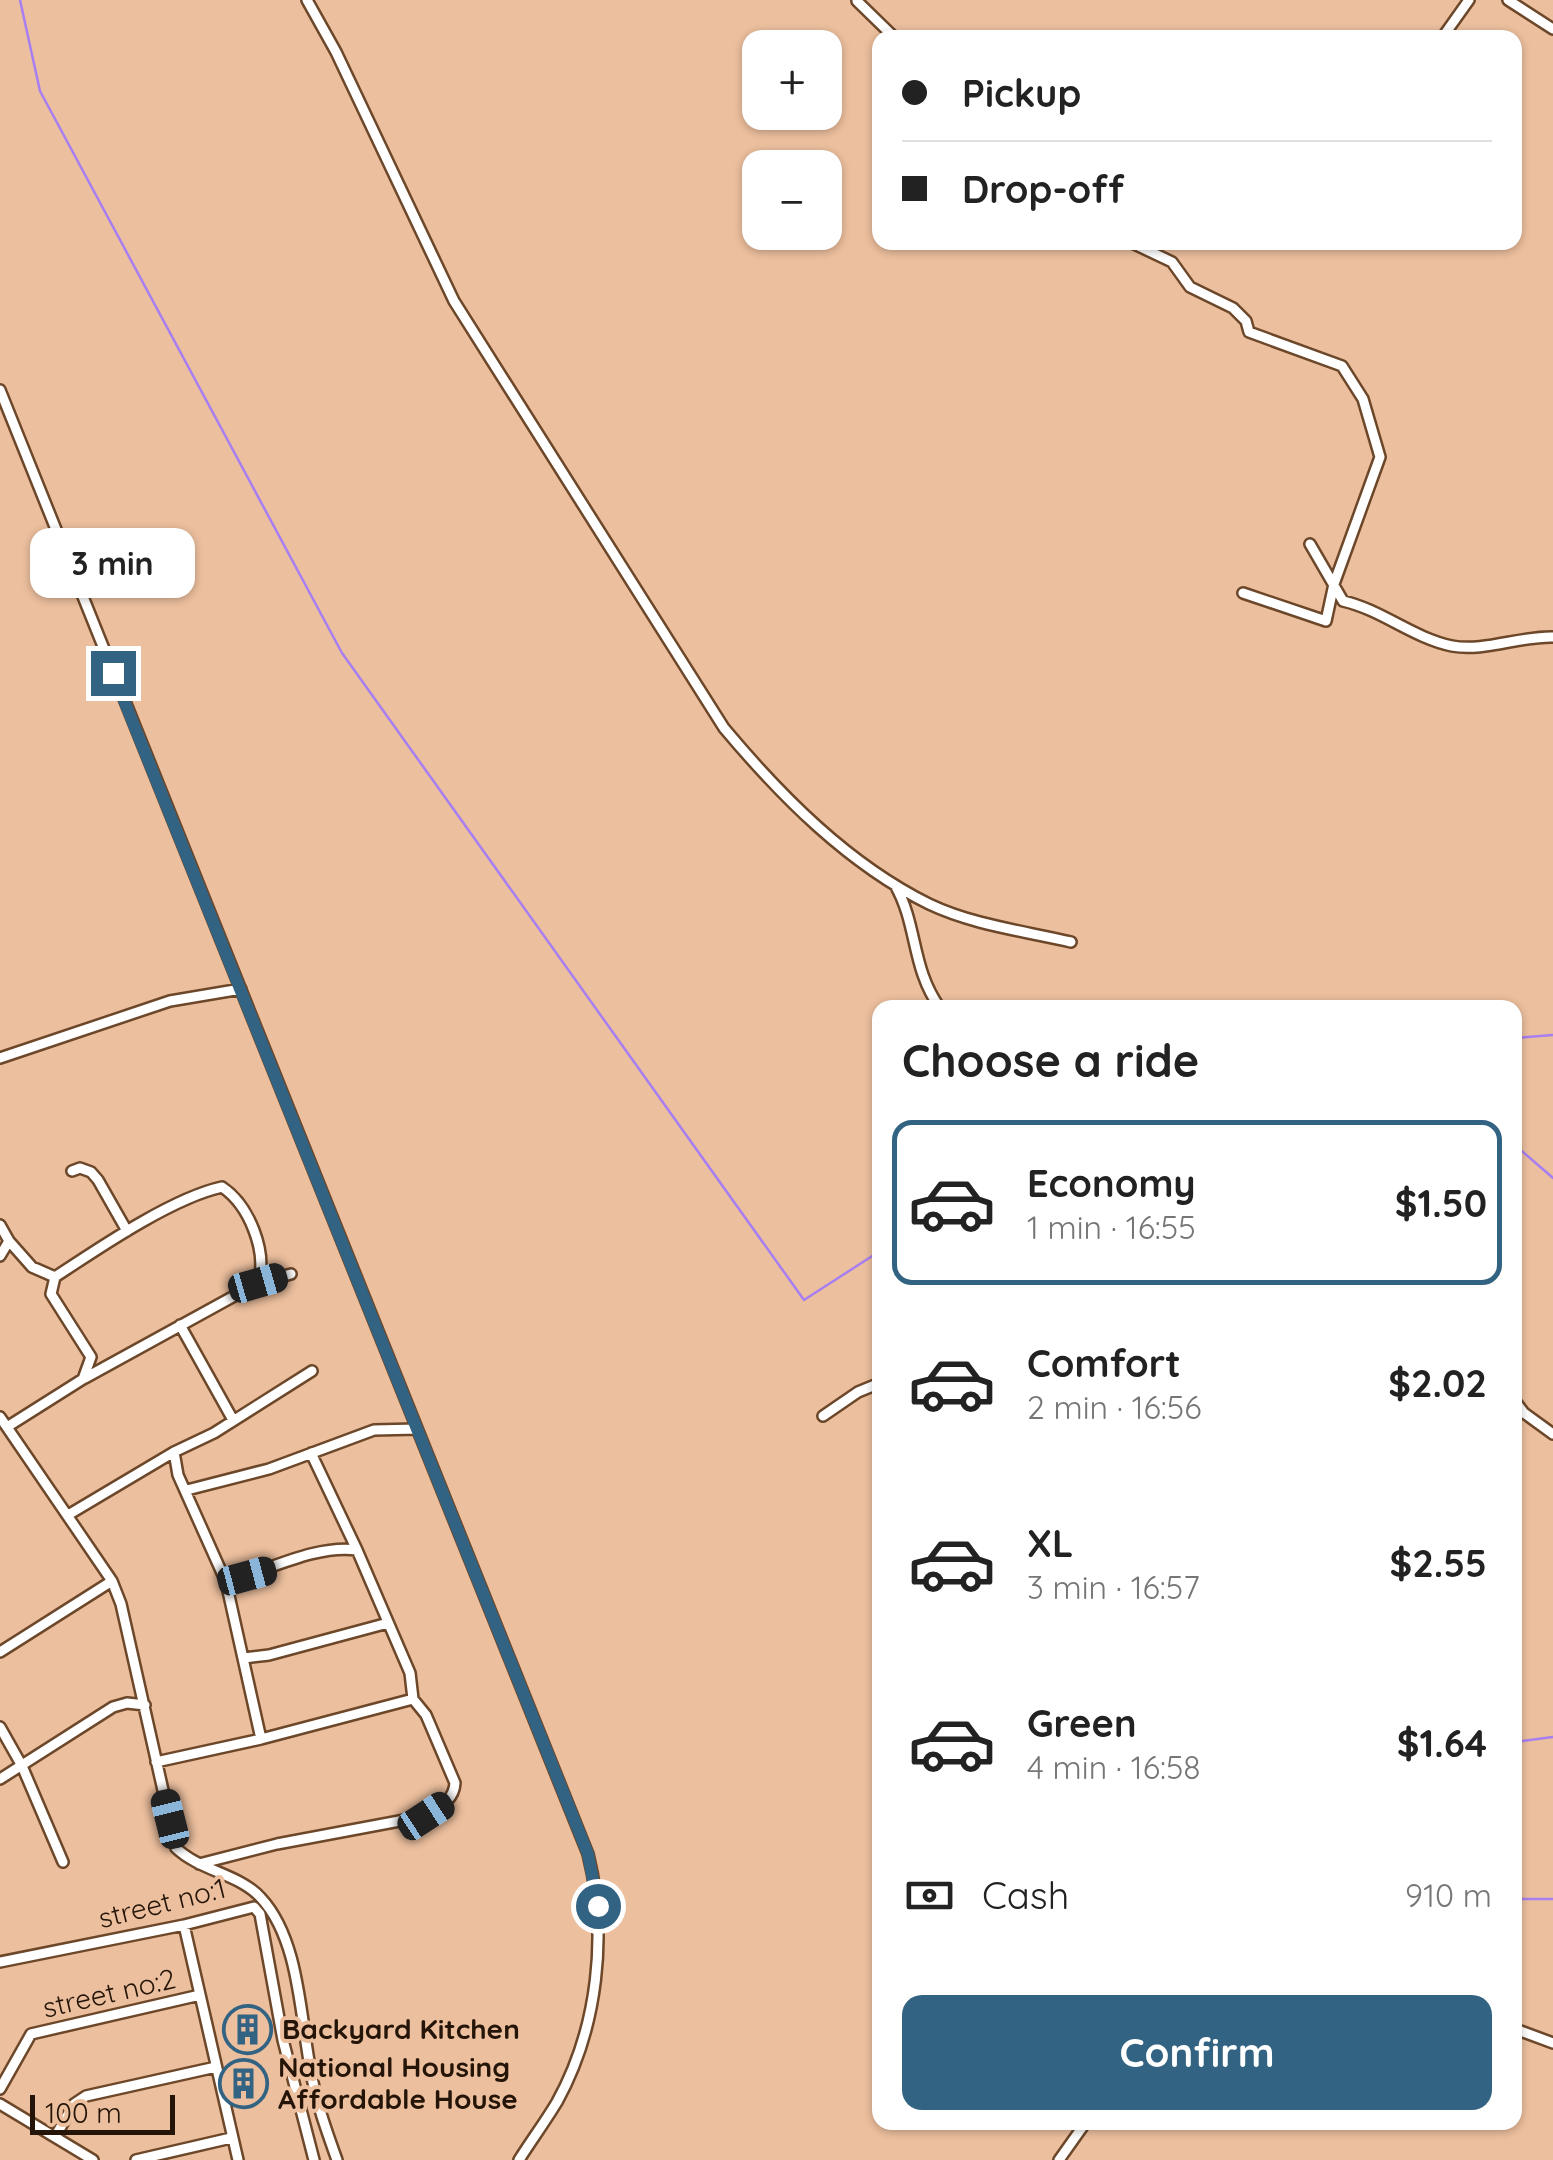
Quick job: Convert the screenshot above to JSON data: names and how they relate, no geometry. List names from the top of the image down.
{
  "streets": {
    "street": ["street no:1", "street no:2"]
  },
  "places": {
    "building": ["Backyard Kitchen", "National Housing Affordable House"]
  },
  "scale_bar": "100 m",
  "page": {
    "map_buttons": ["+", "−"],
    "banner": ["Pickup", "Drop-off"],
    "bubble": "3 min",
    "heading": "Choose a ride",
    "list": [
      {
        "name": "Economy",
        "note": "1 min · 16:55",
        "value": "$1.50"
      },
      {
        "name": "Comfort",
        "note": "2 min · 16:56",
        "value": "$2.02"
      },
      {
        "name": "XL",
        "note": "3 min · 16:57",
        "value": "$2.55"
      },
      {
        "name": "Green",
        "note": "4 min · 16:58",
        "value": "$1.64"
      }
    ],
    "pay": ["Cash", "910 m"],
    "buttons": "Confirm",
    "scale": "100 m"
  }
}
